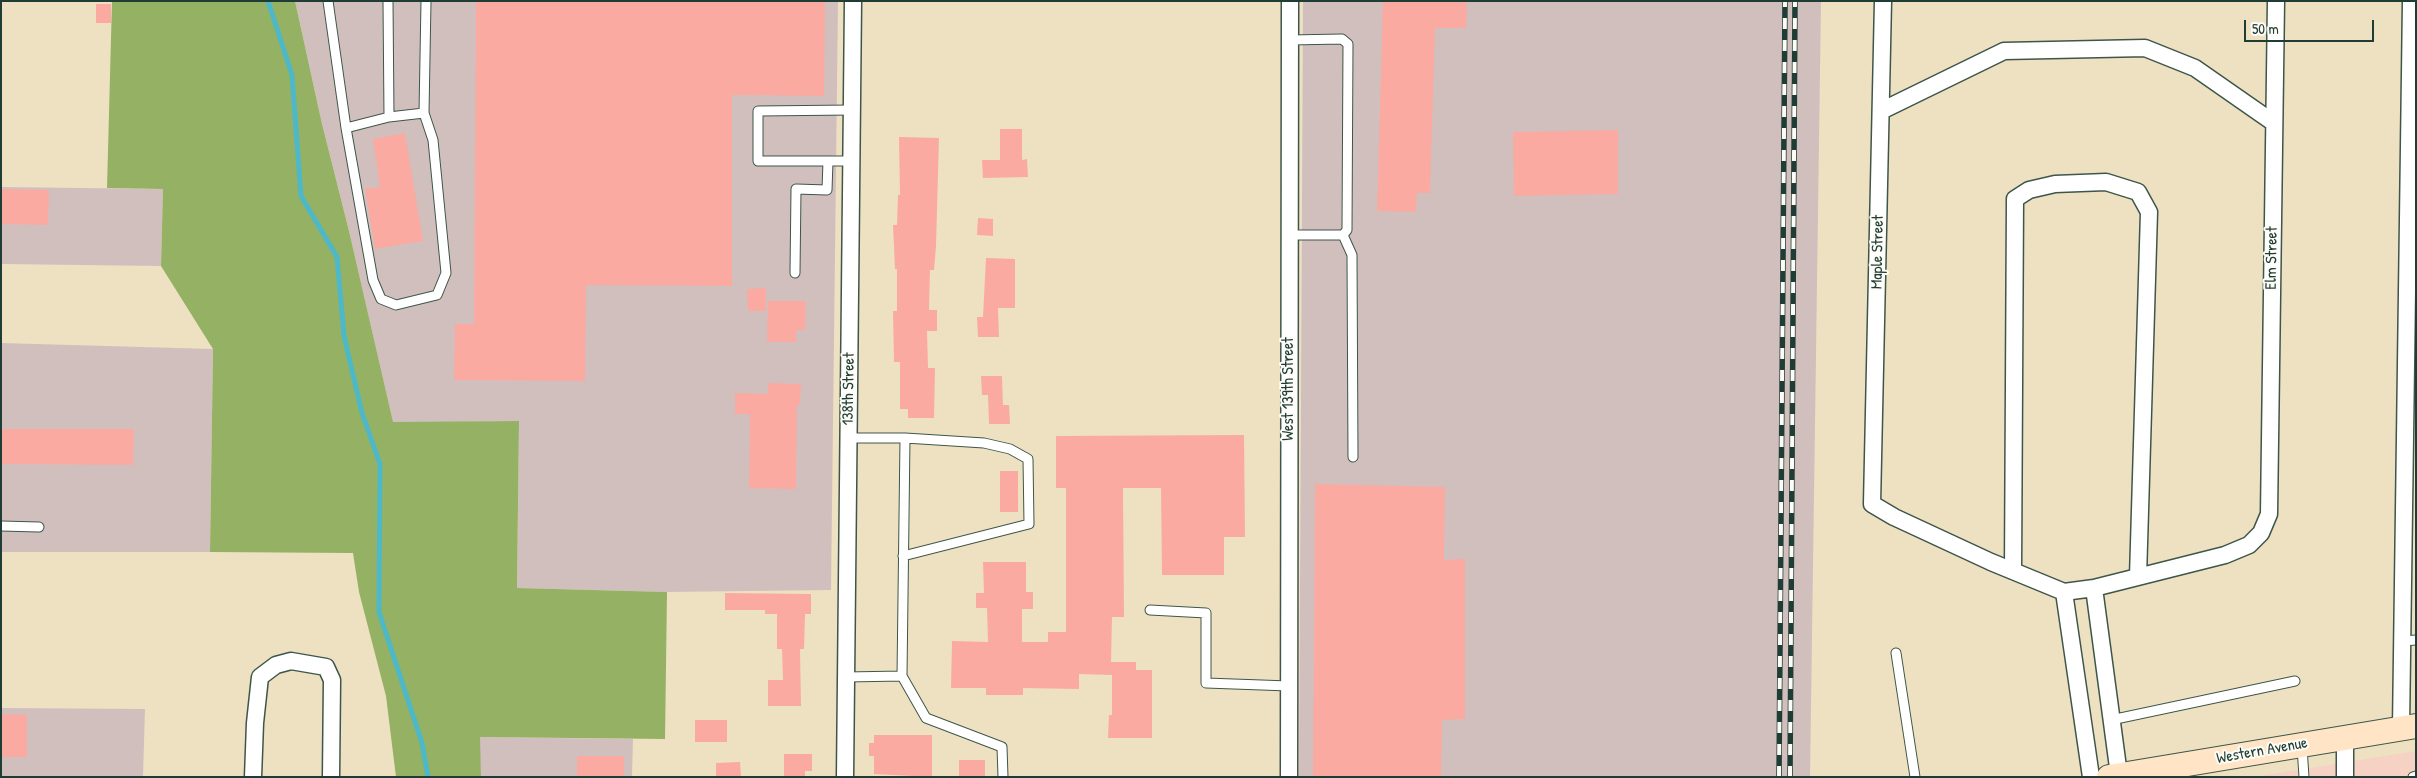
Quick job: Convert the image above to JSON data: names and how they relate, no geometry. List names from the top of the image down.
{
  "streets": {
    "main road": ["Western Avenue"],
    "street": [
      "Maple Street",
      "Elm Street",
      "138th Street",
      "West 139th Street"
    ]
  },
  "scale_bar": "50 m"
}
